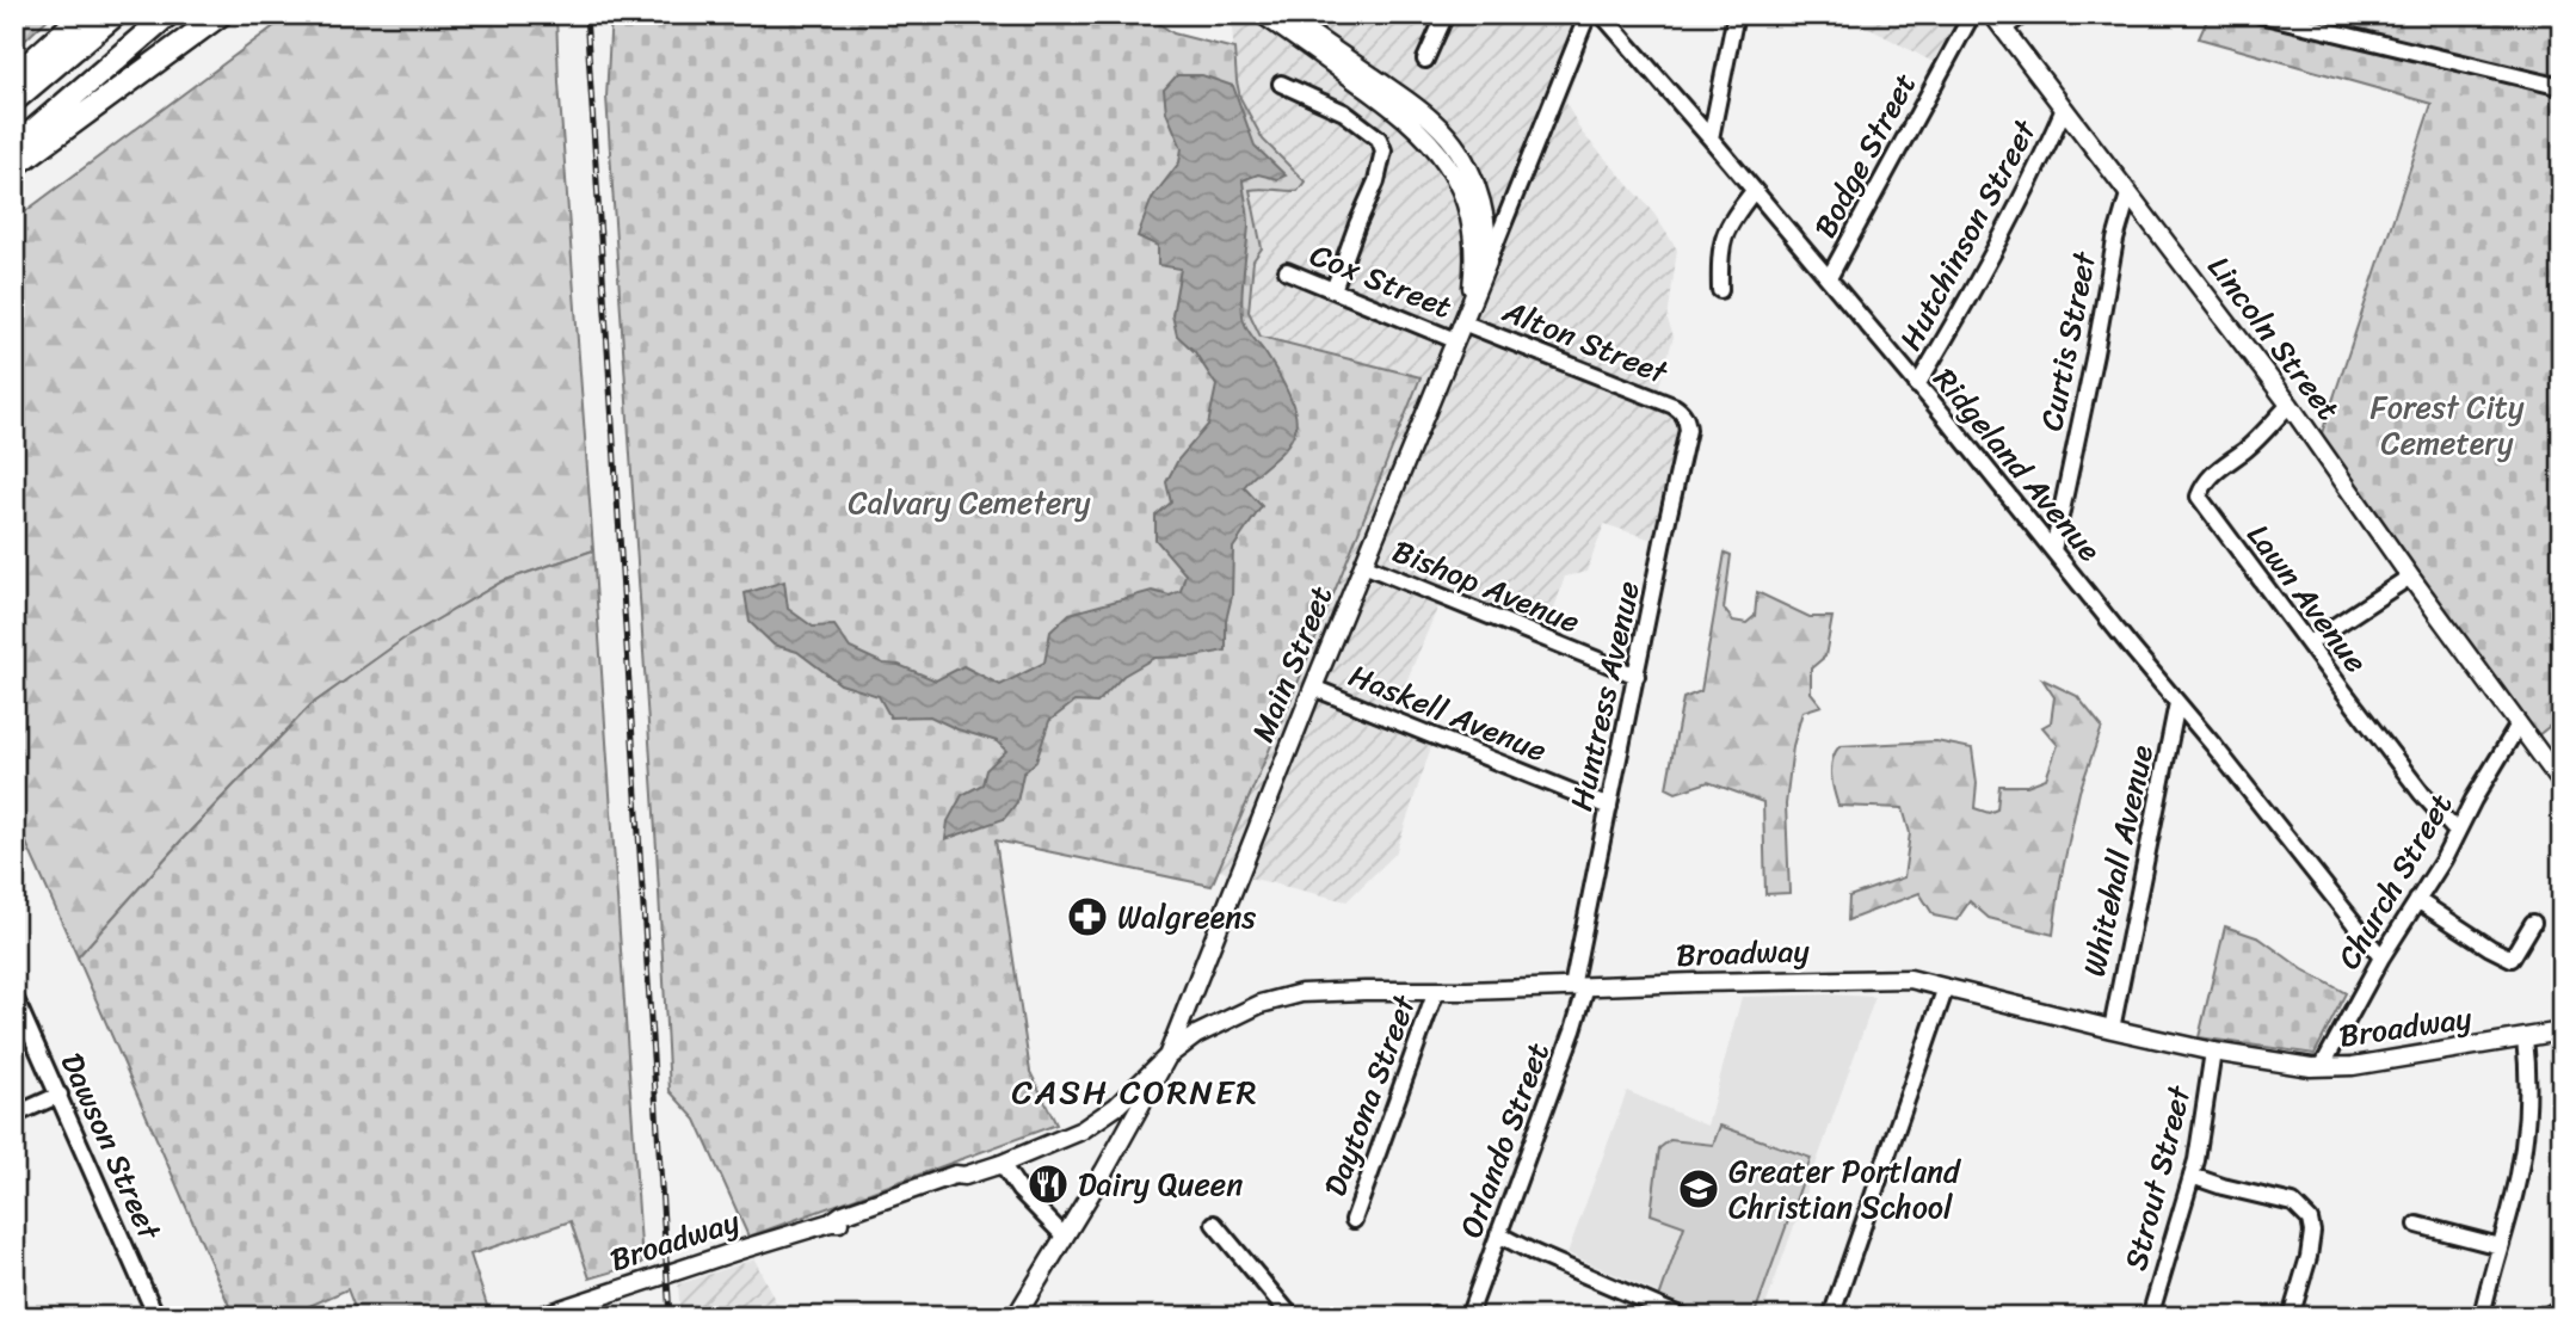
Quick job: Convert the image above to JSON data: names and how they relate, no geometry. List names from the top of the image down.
{
  "streets": {
    "main road": ["Lincoln Street", "Main Street", "Broadway"],
    "street": [
      "Bodge Street",
      "Hutchinson Street",
      "Cox Street",
      "Alton Street",
      "Curtis Street",
      "Ridgeland Avenue",
      "Bishop Avenue",
      "Lawn Avenue",
      "Huntress Avenue",
      "Haskell Avenue",
      "Whitehall Avenue",
      "Church Street",
      "Daytona Street",
      "Orlando Street",
      "Dawson Street",
      "Strout Street"
    ]
  },
  "crossings": [
    ["Bodge Street", "Ridgeland Avenue"],
    ["Hutchinson Street", "Lincoln Street"],
    ["Hutchinson Street", "Ridgeland Avenue"],
    ["Cox Street", "Main Street"],
    ["Lincoln Street", "Curtis Street"],
    ["Lincoln Street", "Lawn Avenue"],
    ["Lincoln Street", "Church Street"],
    ["Alton Street", "Main Street"],
    ["Alton Street", "Huntress Avenue"],
    ["Curtis Street", "Ridgeland Avenue"],
    ["Ridgeland Avenue", "Whitehall Avenue"],
    ["Ridgeland Avenue", "Church Street"],
    ["Bishop Avenue", "Main Street"],
    ["Bishop Avenue", "Huntress Avenue"],
    ["Lawn Avenue", "Church Street"],
    ["Main Street", "Haskell Avenue"],
    ["Main Street", "Broadway"],
    ["Huntress Avenue", "Haskell Avenue"],
    ["Huntress Avenue", "Broadway"],
    ["Huntress Avenue", "Orlando Street"],
    ["Whitehall Avenue", "Broadway"],
    ["Church Street", "Broadway"],
    ["Broadway", "Daytona Street"],
    ["Broadway", "Orlando Street"],
    ["Broadway", "Strout Street"]
  ],
  "districts": ["CASH CORNER"],
  "parks": ["Forest City Cemetery", "Calvary Cemetery"],
  "places": {
    "pharmacy": ["Walgreens"],
    "restaurant": ["Dairy Queen"],
    "school or university": ["Greater Portland Christian School"]
  }
}
